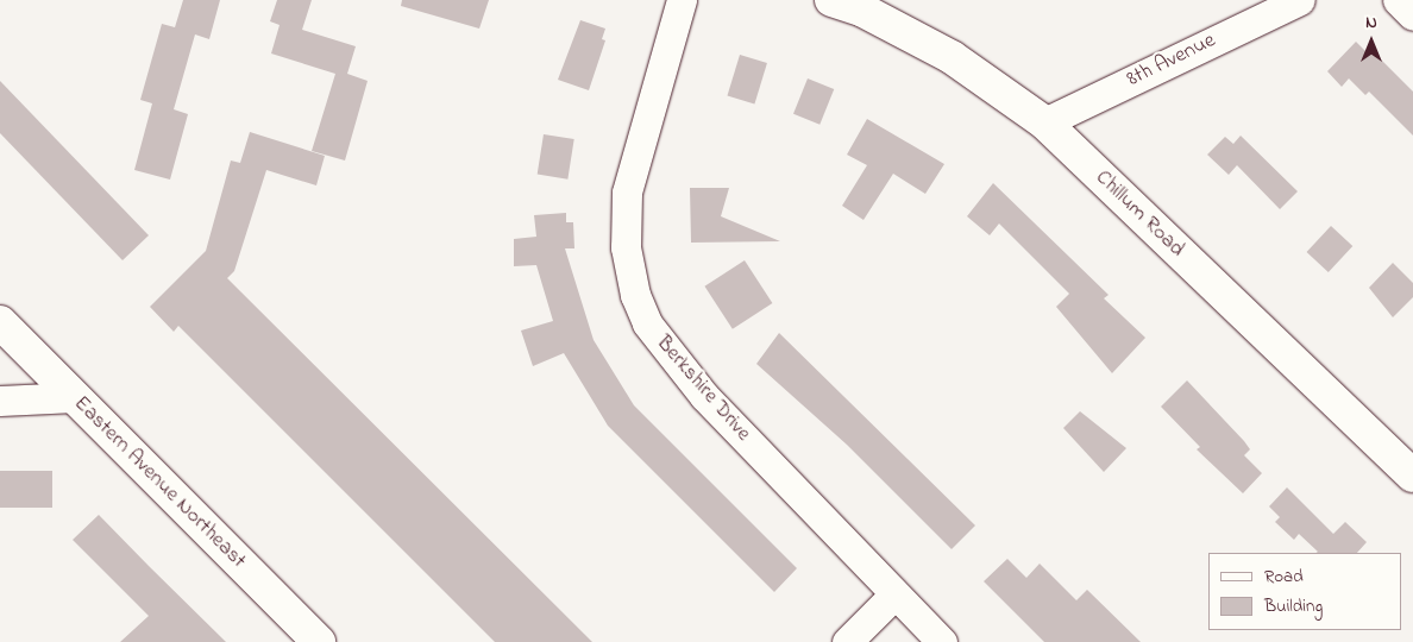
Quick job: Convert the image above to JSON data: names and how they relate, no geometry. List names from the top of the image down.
{
  "streets": {
    "street": [
      "8th Avenue",
      "Chillum Road",
      "Berkshire Drive",
      "Eastern Avenue Northeast"
    ]
  },
  "crossings": [
    ["8th Avenue", "Chillum Road"]
  ],
  "legend": ["Road", "Building"],
  "north": "top"
}
